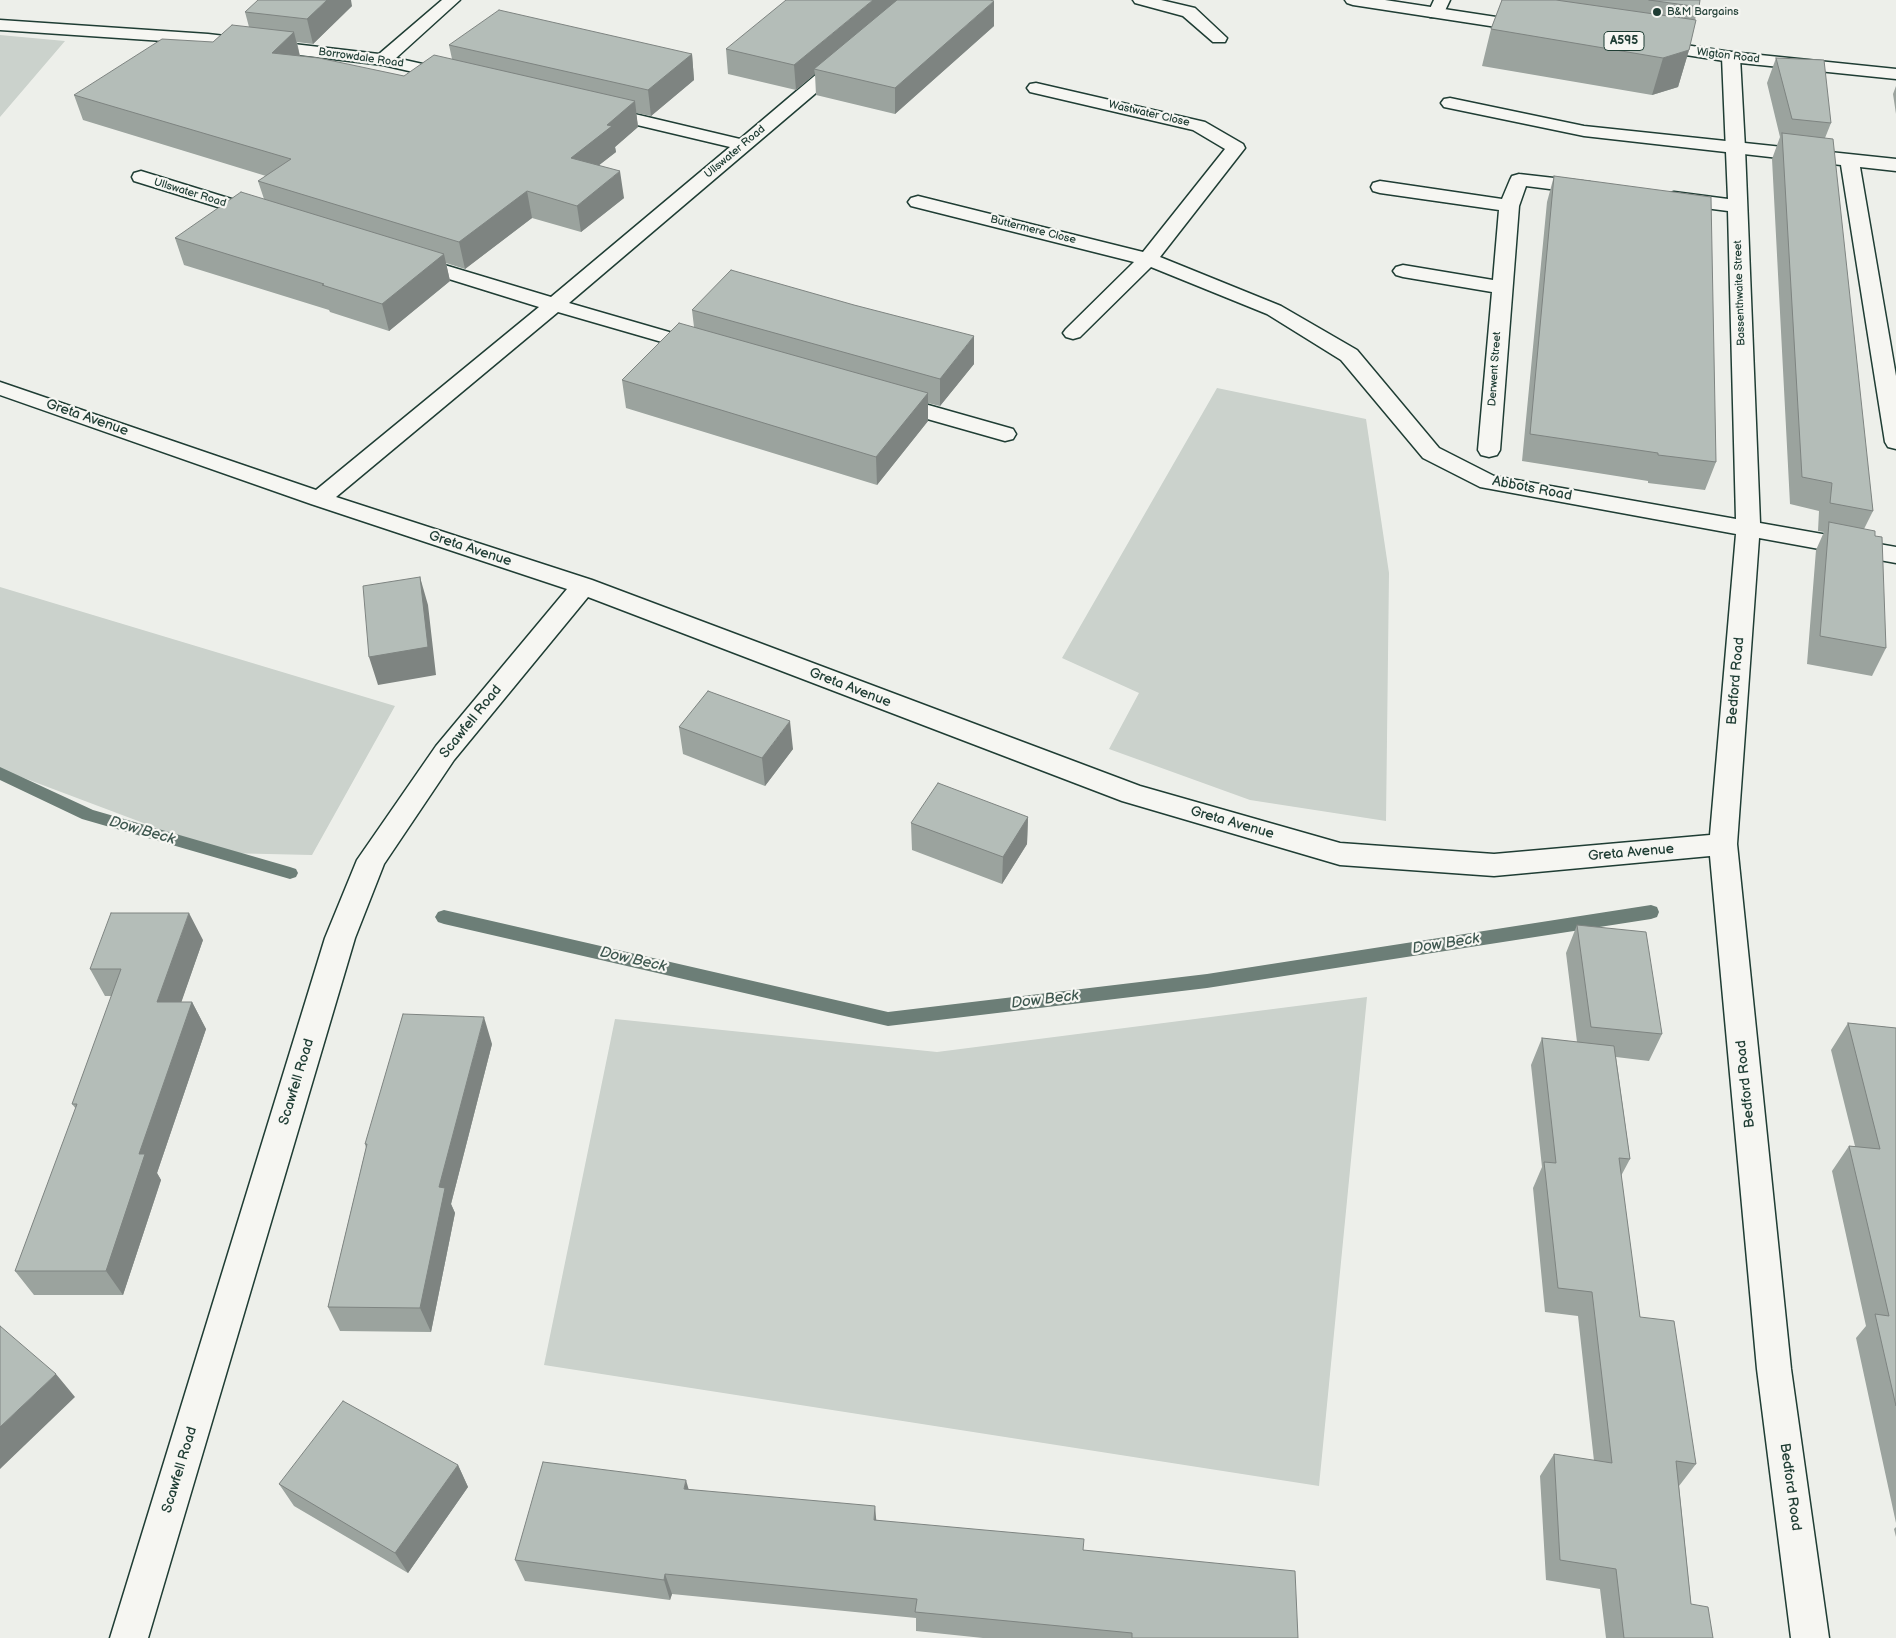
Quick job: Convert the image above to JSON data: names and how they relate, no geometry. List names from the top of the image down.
{
  "streets": {
    "street": [
      "A595",
      "Wigton Road",
      "Borrowdale Road",
      "Wastwater Close",
      "Ullswater Road",
      "Buttermere Close",
      "Bassenthwaite Street",
      "Derwent Street",
      "Greta Avenue",
      "Abbots Road",
      "Bedford Road",
      "Scawfell Road"
    ]
  },
  "crossings": [
    ["Wigton Road", "Bassenthwaite Street"],
    ["Wastwater Close", "Buttermere Close"],
    ["Wastwater Close", "Abbots Road"],
    ["Ullswater Road", "Greta Avenue"],
    ["Buttermere Close", "Abbots Road"],
    ["Bassenthwaite Street", "Abbots Road"],
    ["Bassenthwaite Street", "Bedford Road"],
    ["Greta Avenue", "Bedford Road"],
    ["Greta Avenue", "Scawfell Road"],
    ["Abbots Road", "Bedford Road"]
  ],
  "water": ["Dow Beck"],
  "places": ["B&M Bargains"]
}
